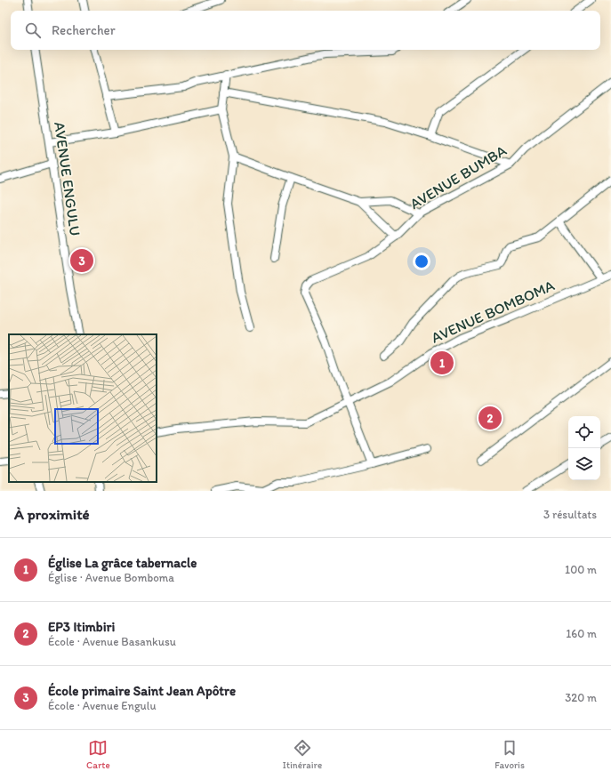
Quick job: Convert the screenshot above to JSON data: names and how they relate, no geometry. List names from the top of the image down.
{
  "streets": {
    "street": ["AVENUE BUMBA", "AVENUE ENGULU", "AVENUE BOMBOMA"]
  },
  "crossings": [
    ["AVENUE BUMBA", "AVENUE BOMBOMA"]
  ],
  "page": {
    "search": "Rechercher",
    "pins": ["3", "1", "2"],
    "heading": ["À proximité", "3 résultats"],
    "list": [
      {
        "mark": "1",
        "name": "Église La grâce tabernacle",
        "note": "Église · Avenue Bomboma",
        "value": "100 m"
      },
      {
        "mark": "2",
        "name": "EP3 Itimbiri",
        "note": "École · Avenue Basankusu",
        "value": "160 m"
      },
      {
        "mark": "3",
        "name": "École primaire Saint Jean Apôtre",
        "note": "École · Avenue Engulu",
        "value": "320 m"
      }
    ],
    "nav": ["Carte", "Itinéraire", "Favoris"]
  }
}
